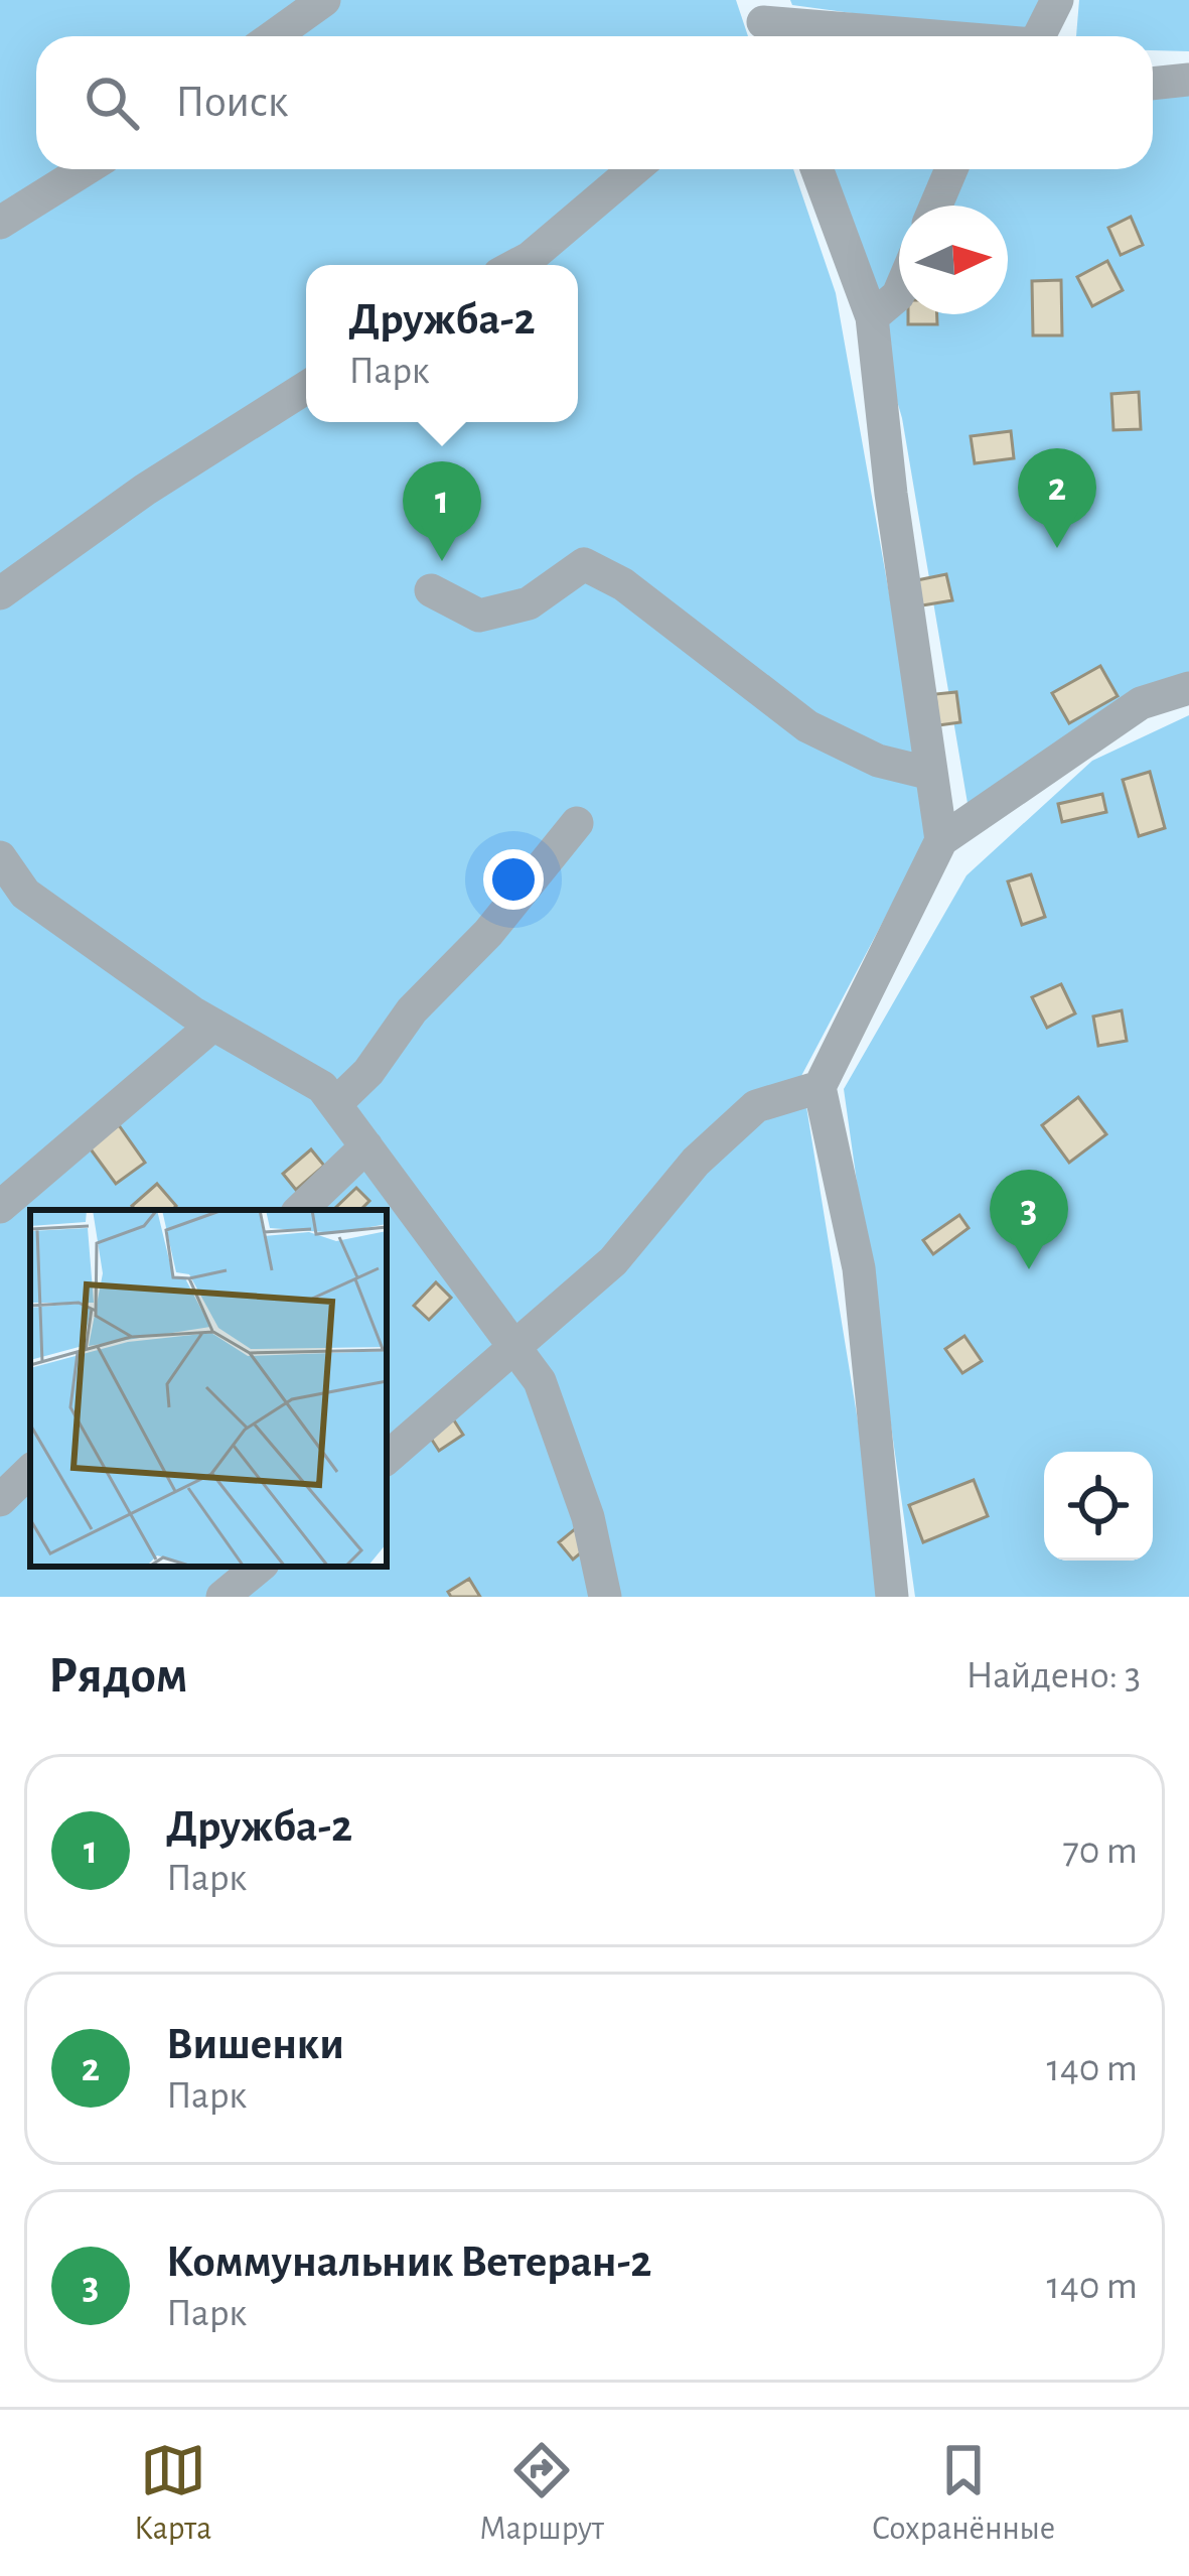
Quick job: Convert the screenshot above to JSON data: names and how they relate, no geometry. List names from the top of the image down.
{
  "north": "right",
  "page": {
    "search": "Поиск",
    "popup": ["Дружба-2", "Парк"],
    "pins": ["2", "1", "3"],
    "heading": ["Рядом", "Найдено: 3"],
    "list": [
      {
        "mark": "1",
        "name": "Дружба-2",
        "note": "Парк",
        "value": "70 m"
      },
      {
        "mark": "2",
        "name": "Вишенки",
        "note": "Парк",
        "value": "140 m"
      },
      {
        "mark": "3",
        "name": "Коммунальник Ветеран-2",
        "note": "Парк",
        "value": "140 m"
      }
    ],
    "nav": ["Карта", "Маршрут", "Сохранённые"]
  }
}
